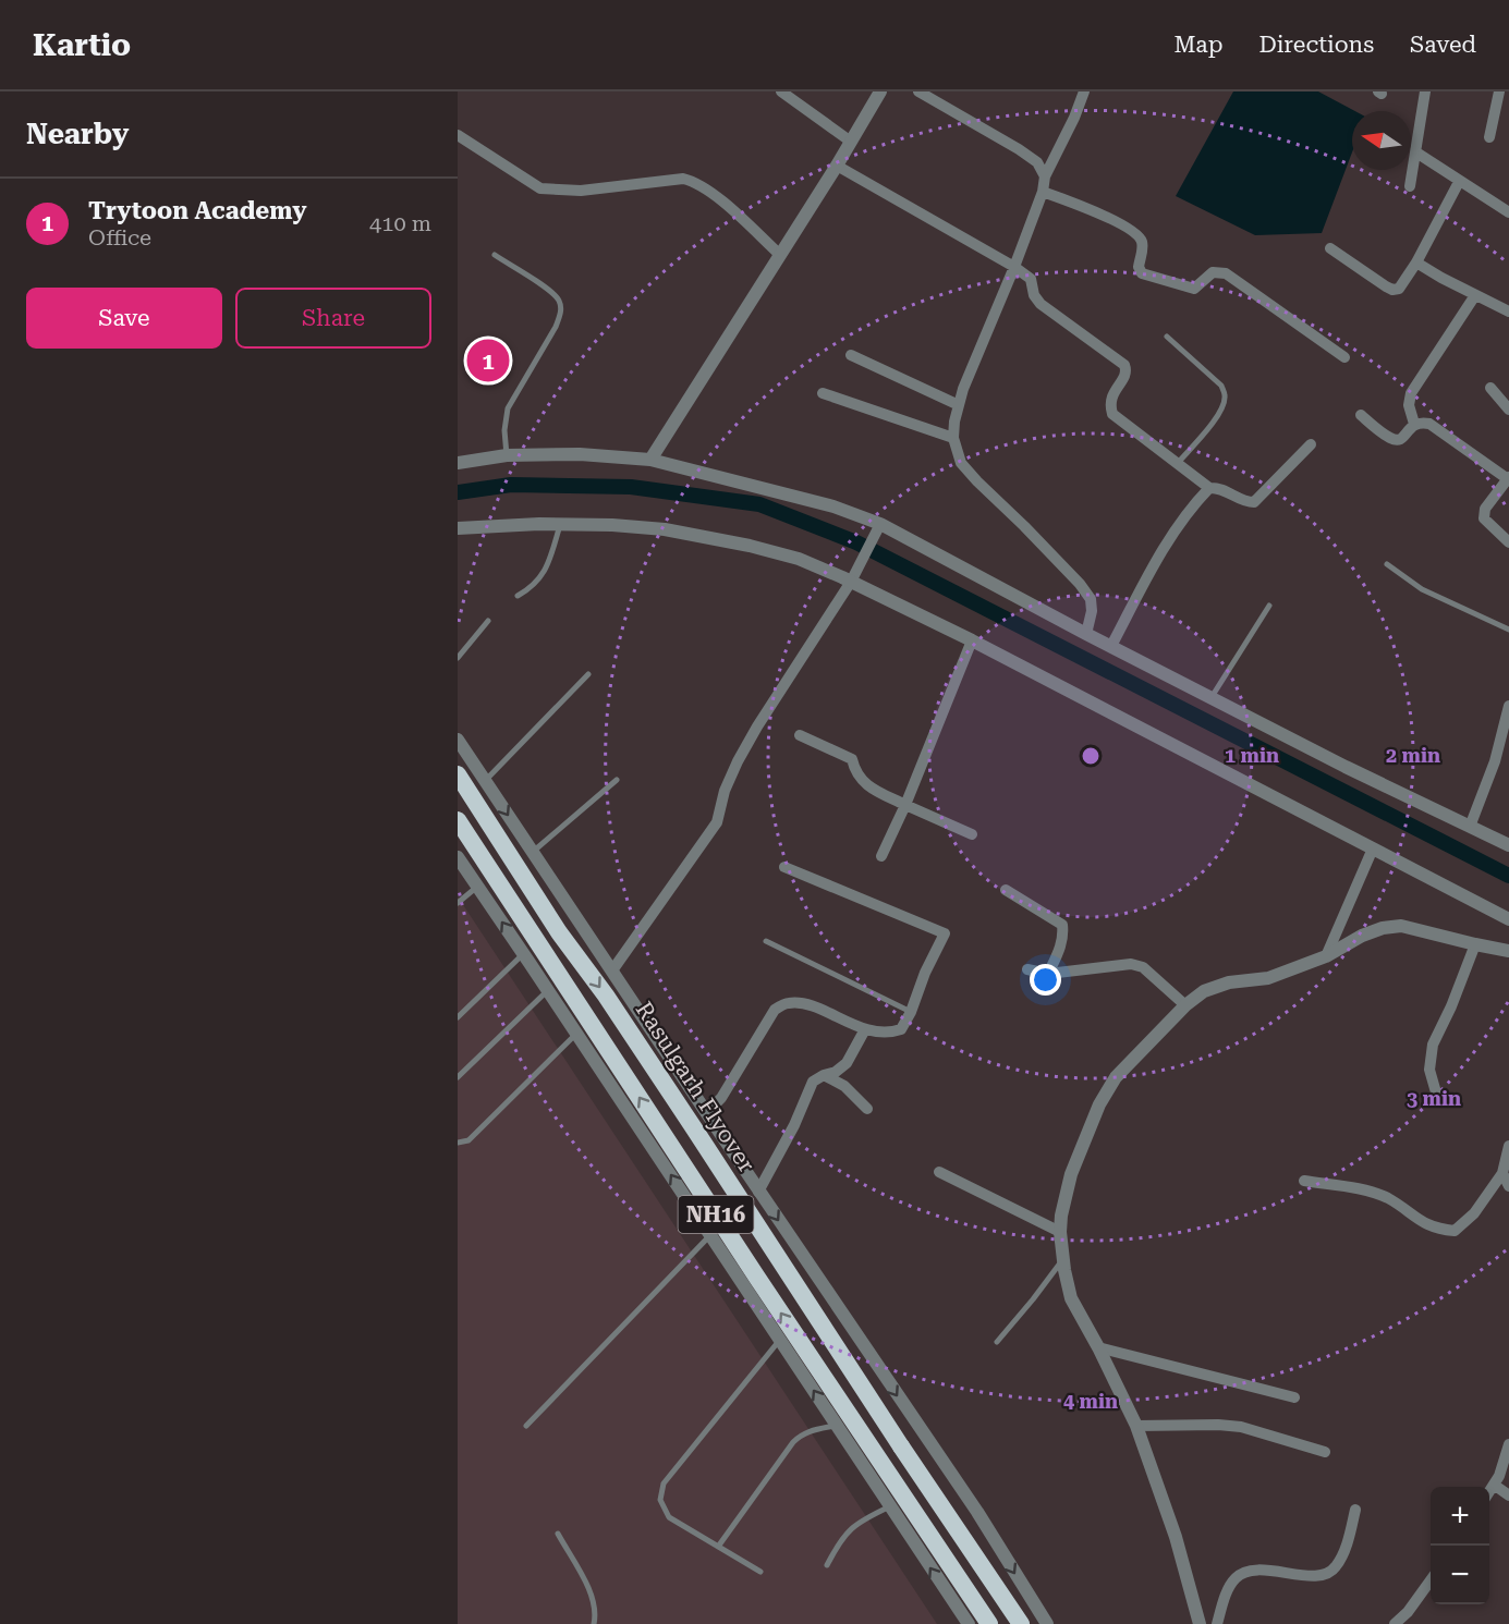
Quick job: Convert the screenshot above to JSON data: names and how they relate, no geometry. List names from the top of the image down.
{
  "streets": {
    "highway": ["Rasulgarh Flyover", "NH16"]
  },
  "north": "left",
  "page": {
    "header": "Kartio",
    "nav": ["Map", "Directions", "Saved"],
    "heading": "Nearby",
    "list": [
      {
        "mark": "1",
        "name": "Trytoon Academy",
        "note": "Office",
        "value": "410 m"
      }
    ],
    "buttons": ["Save", "Share"],
    "pins": "1",
    "map_buttons": ["+", "−"]
  },
  "rings": [
    "1 min",
    "2 min",
    "3 min",
    "4 min"
  ]
}
